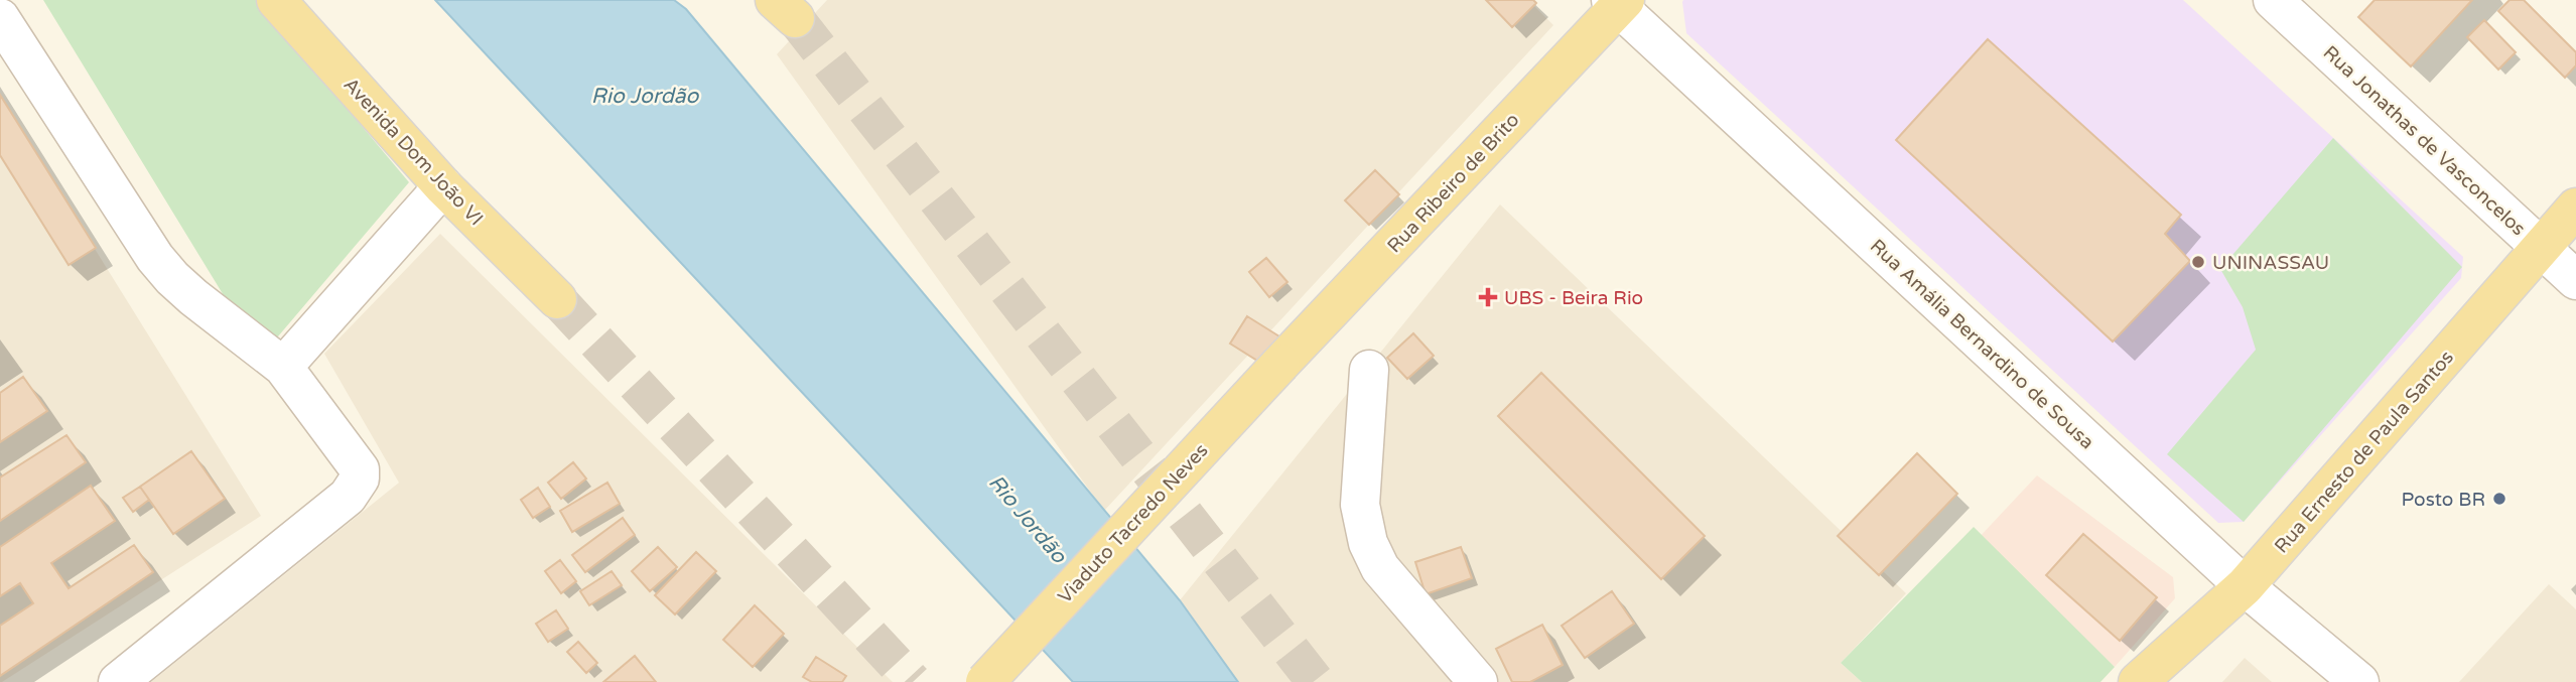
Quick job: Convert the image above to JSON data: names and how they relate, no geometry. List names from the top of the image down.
{
  "streets": {
    "main road": [
      "Avenida Dom João VI",
      "Rua Ribeiro de Brito",
      "Rua Ernesto de Paula Santos",
      "Viaduto Tacredo Neves"
    ],
    "street": ["Rua Jonathas de Vasconcelos", "Rua Amália Bernardino de Sousa"]
  },
  "crossings": [
    ["Rua Jonathas de Vasconcelos", "Rua Ernesto de Paula Santos"],
    ["Rua Ribeiro de Brito", "Rua Amália Bernardino de Sousa"],
    ["Rua Ribeiro de Brito", "Viaduto Tacredo Neves"],
    ["Rua Amália Bernardino de Sousa", "Rua Ernesto de Paula Santos"]
  ],
  "water": ["Rio Jordão"],
  "places": {
    "other": ["UNINASSAU", "Posto BR"],
    "health": ["UBS - Beira Rio"]
  }
}
